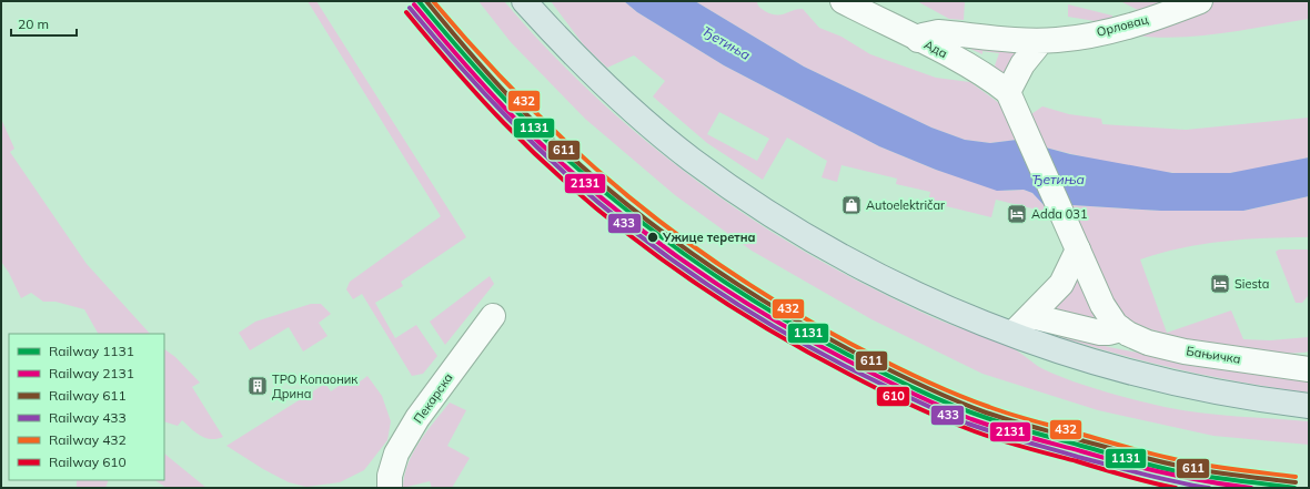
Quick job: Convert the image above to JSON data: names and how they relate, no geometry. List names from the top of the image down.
{
  "streets": {
    "street": [
      "Орловац",
      "Ада",
      "Бањичка",
      "Пекарска"
    ]
  },
  "crossings": [
    ["Орловац", "Ада"],
    ["Ада", "Бањичка"]
  ],
  "water": ["Ђетиња"],
  "places": {
    "shop": ["Autoelektričar"],
    "hotel": ["Adda 031", "Siesta"],
    "other": ["Ужице теретна"],
    "building": ["ТРО Копаоник Дрина"]
  },
  "lines": [
    "rail line 1131",
    "rail line 611",
    "rail line 432",
    "rail line 2131",
    "rail line 433",
    "rail line 610"
  ],
  "legend": [
    "Railway 1131",
    "Railway 2131",
    "Railway 611",
    "Railway 433",
    "Railway 432",
    "Railway 610"
  ],
  "scale_bar": "20 m"
}
